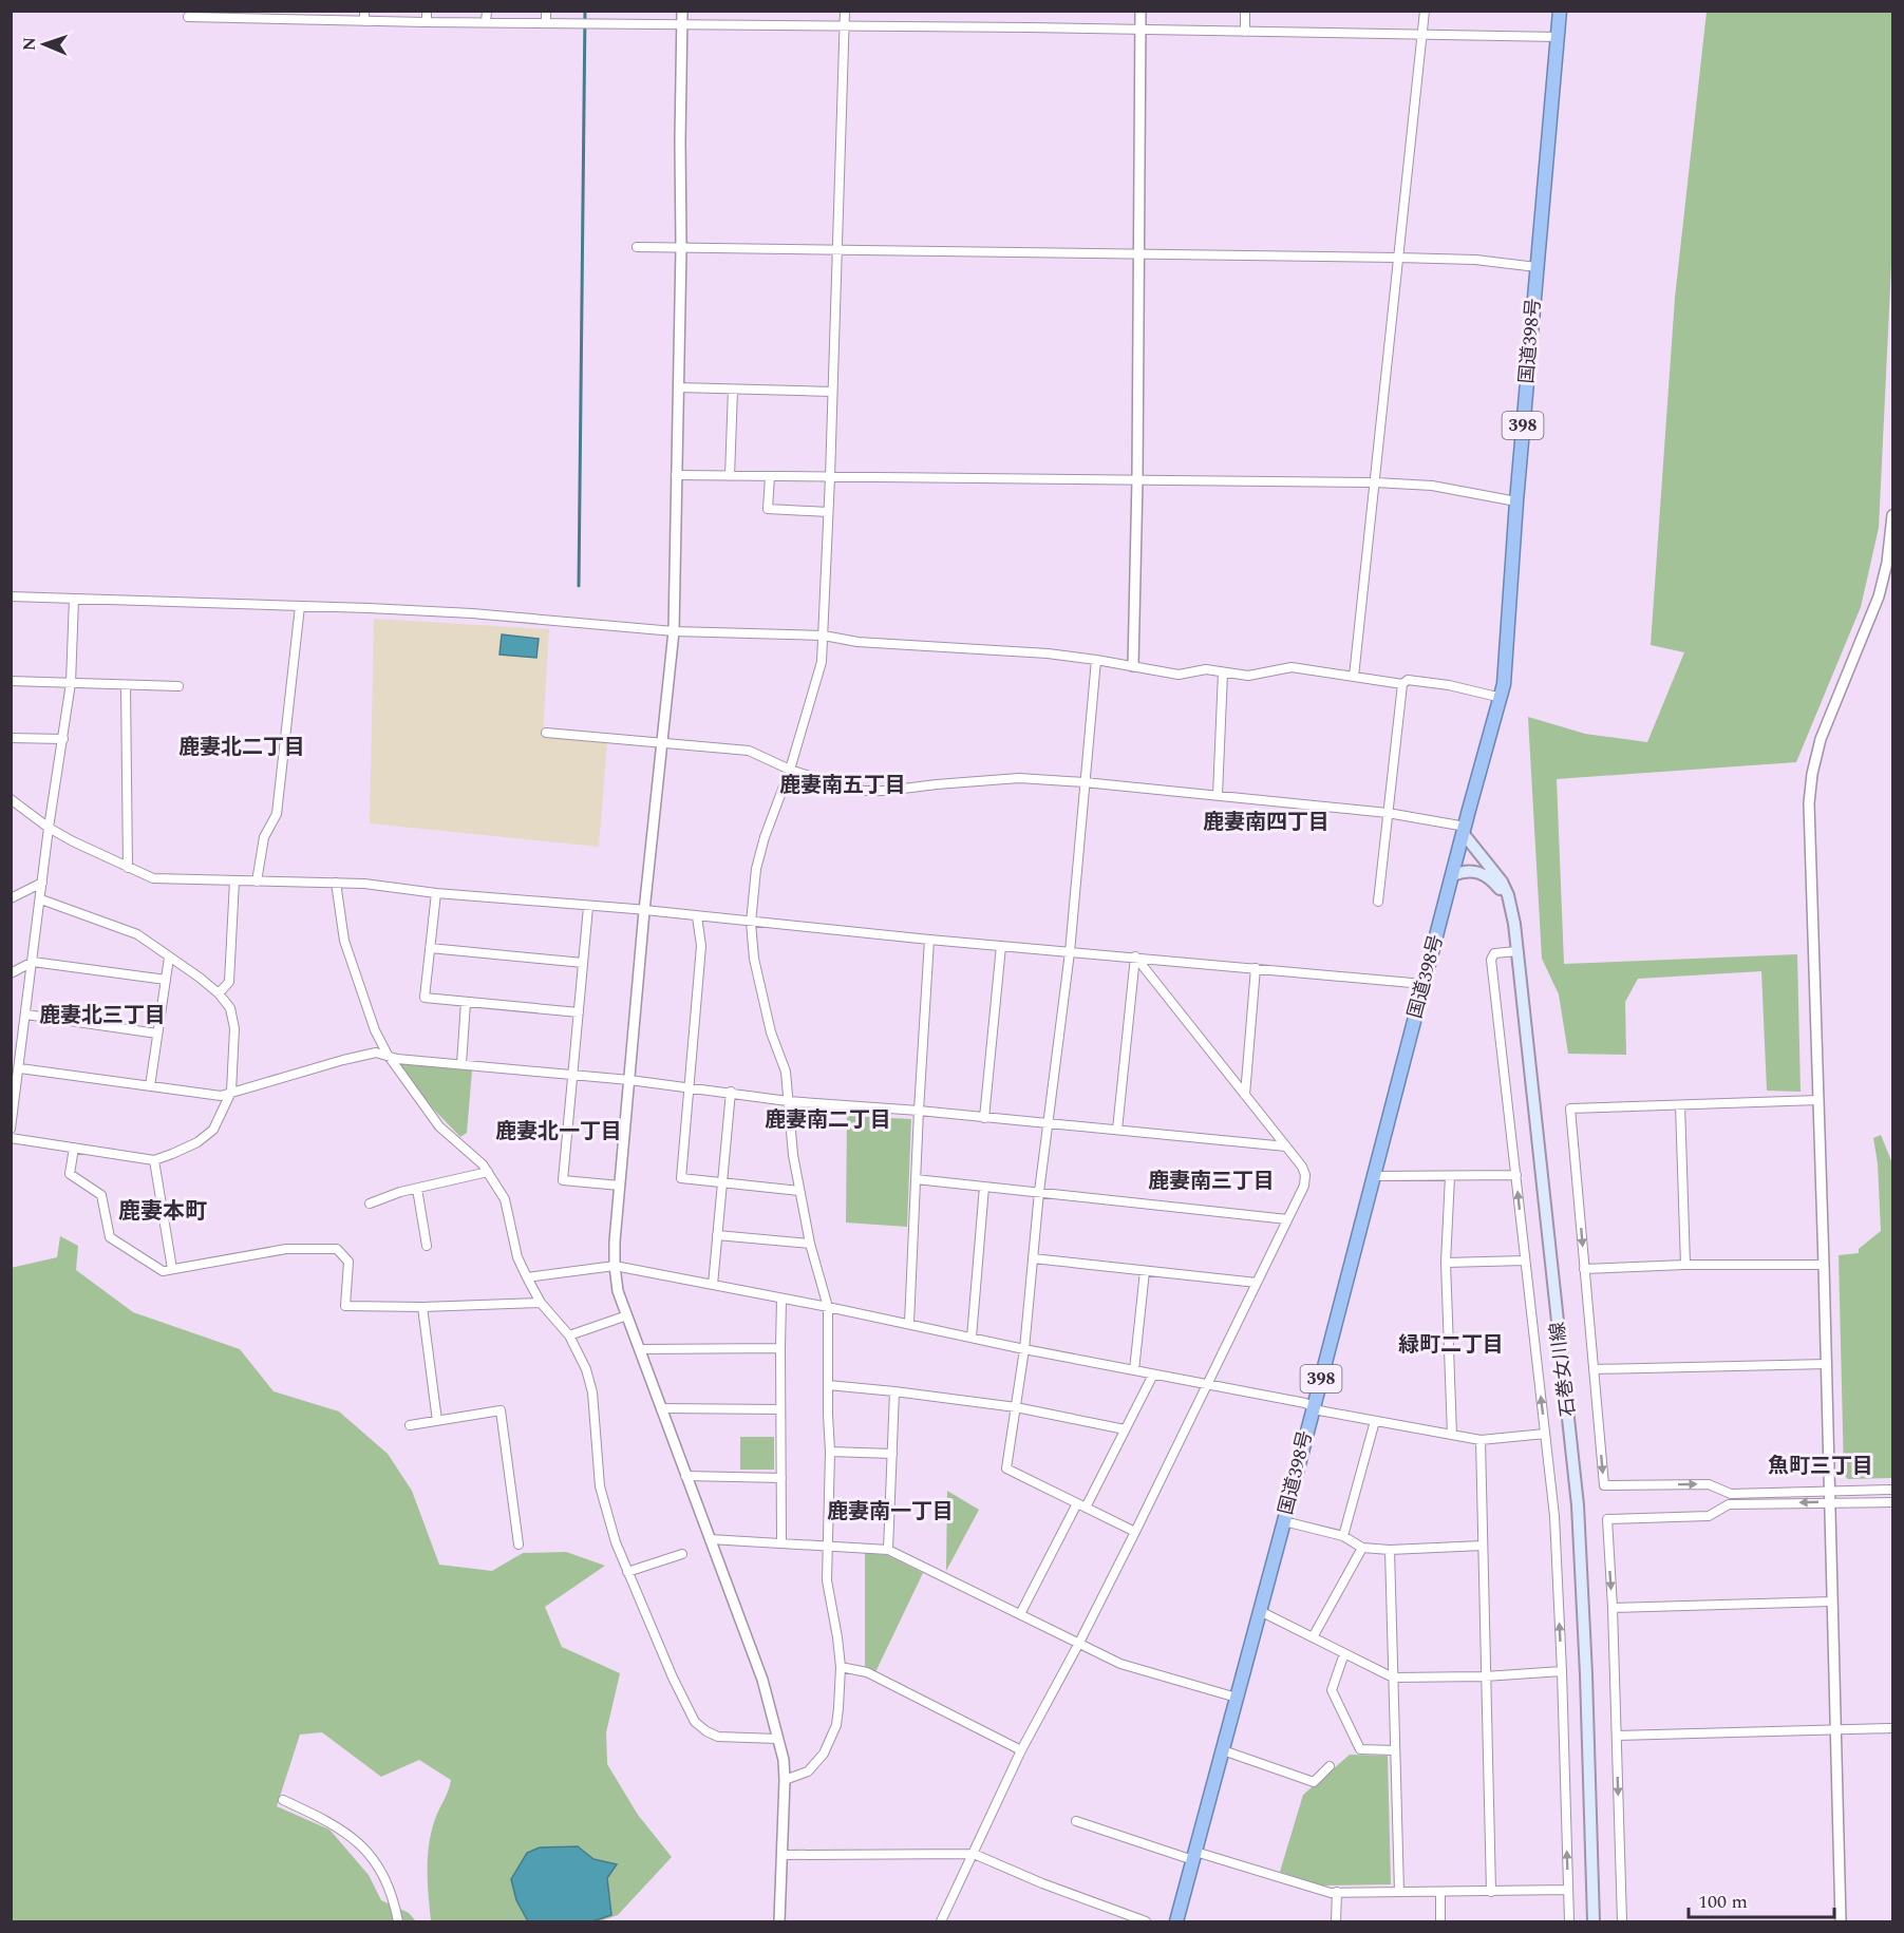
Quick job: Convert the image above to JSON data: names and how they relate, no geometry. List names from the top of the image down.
{
  "streets": {
    "highway": ["国道398号", "398"],
    "main road": ["石巻女川線"]
  },
  "crossings": [
    ["国道398号", "石巻女川線"]
  ],
  "districts": [
    "鹿妻北二丁目",
    "鹿妻南五丁目",
    "鹿妻南四丁目",
    "鹿妻北三丁目",
    "鹿妻南二丁目",
    "鹿妻北一丁目",
    "鹿妻南三丁目",
    "鹿妻本町",
    "緑町二丁目",
    "魚町三丁目",
    "鹿妻南一丁目"
  ],
  "scale_bar": "100 m",
  "north": "left"
}
